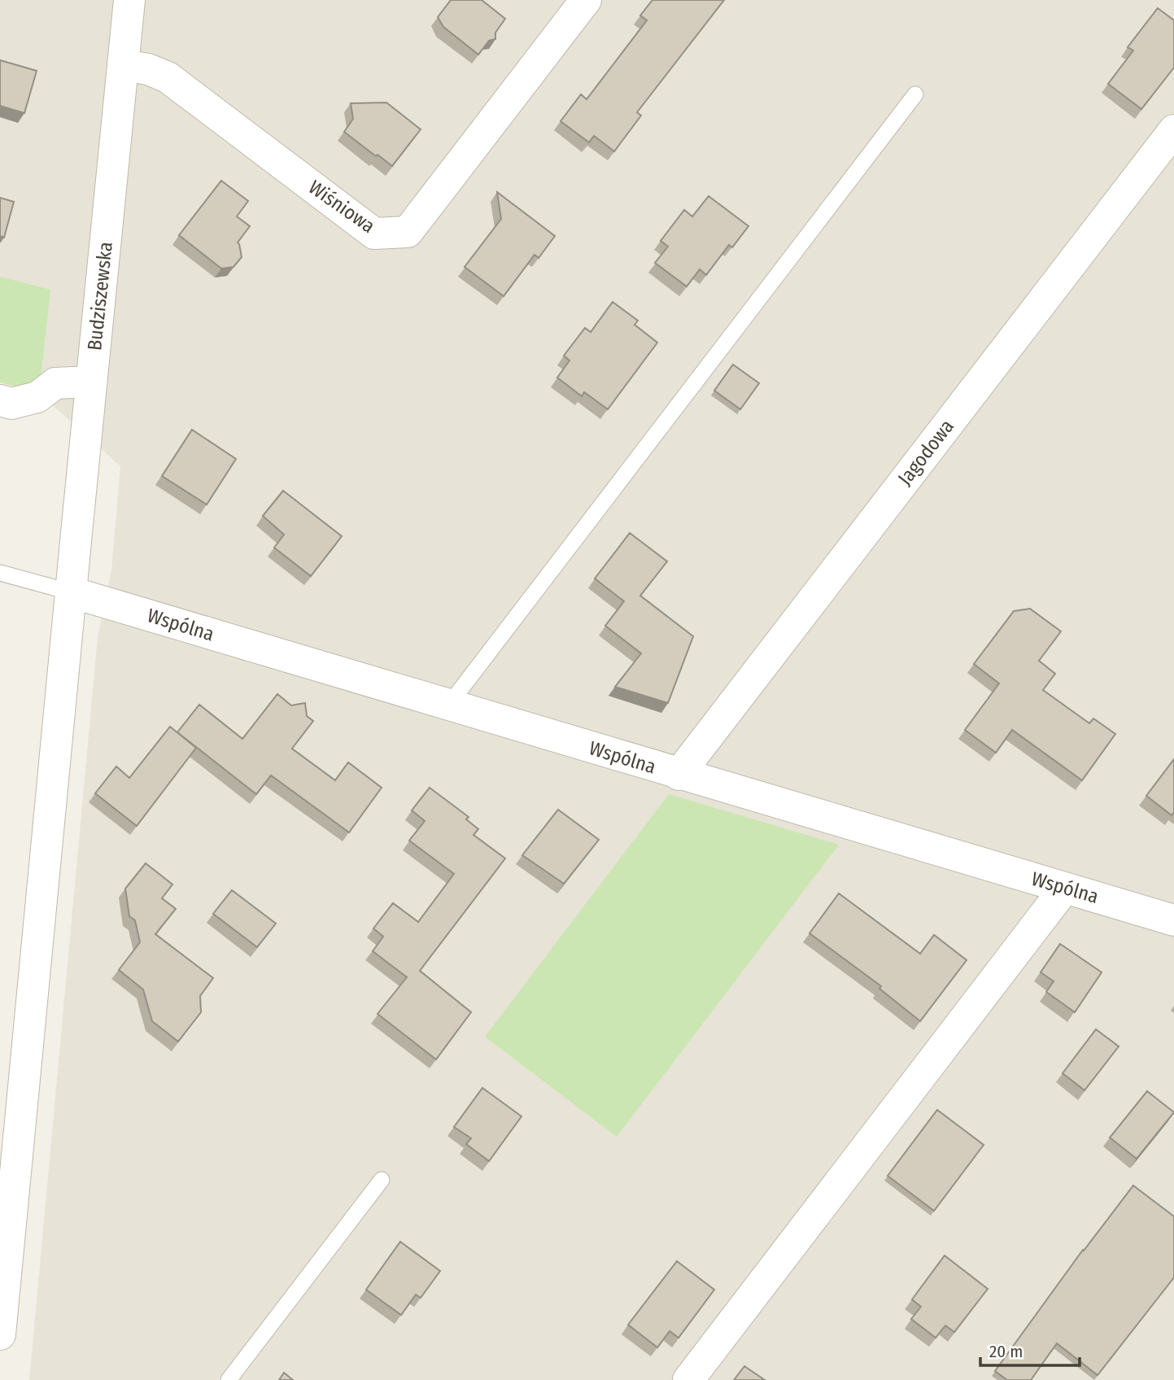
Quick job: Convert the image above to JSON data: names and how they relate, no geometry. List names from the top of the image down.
{
  "streets": {
    "street": [
      "Wiśniowa",
      "Budziszewska",
      "Jagodowa",
      "Wspólna"
    ]
  },
  "crossings": [
    ["Wiśniowa", "Budziszewska"],
    ["Budziszewska", "Wspólna"],
    ["Jagodowa", "Wspólna"]
  ],
  "scale_bar": "20 m"
}
